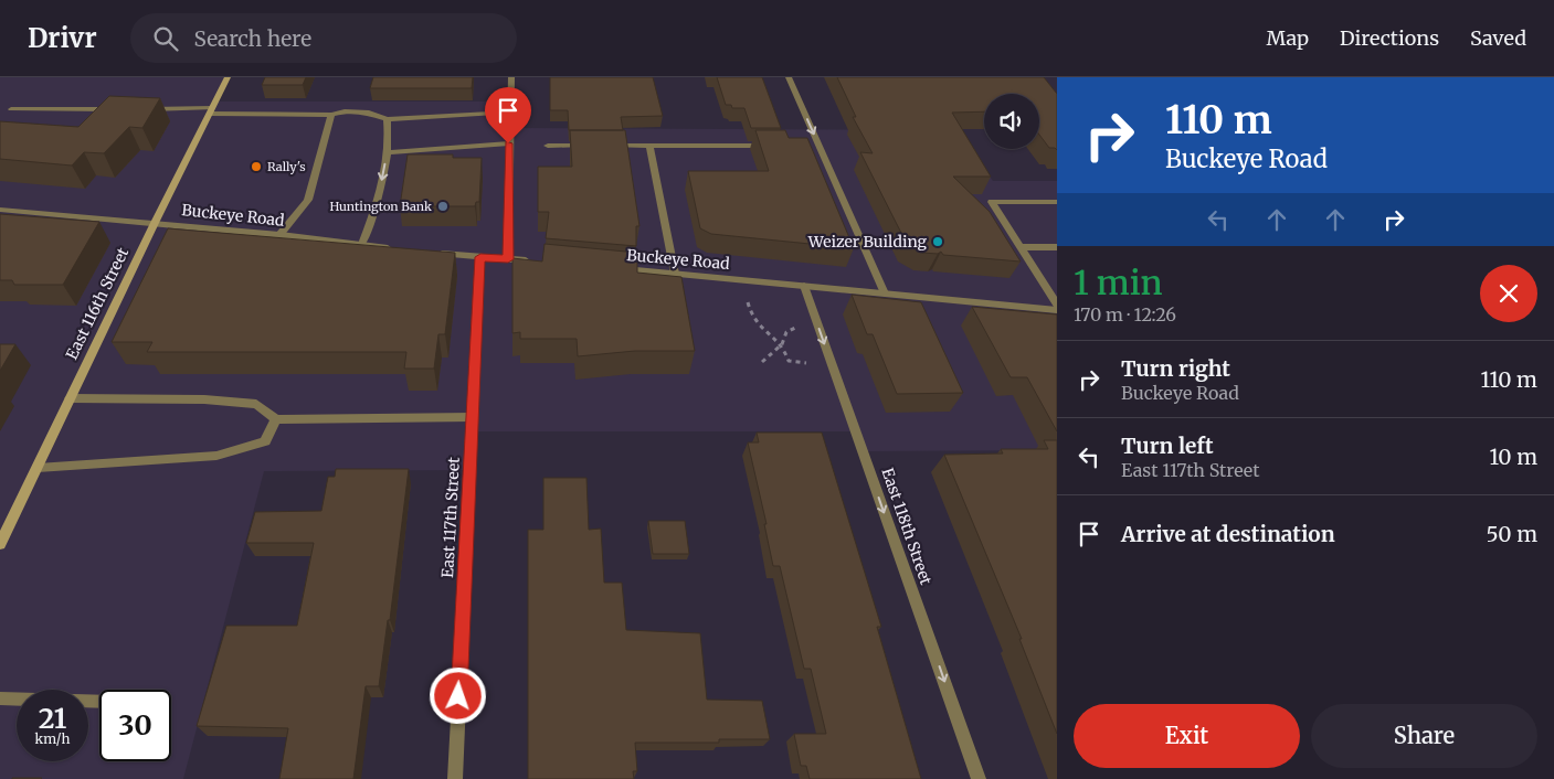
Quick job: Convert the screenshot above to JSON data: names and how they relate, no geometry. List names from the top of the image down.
{
  "streets": {
    "main road": ["East 116th Street"],
    "street": ["Buckeye Road", "East 117th Street", "East 118th Street"]
  },
  "crossings": [
    ["Buckeye Road", "East 116th Street"],
    ["Buckeye Road", "East 118th Street"]
  ],
  "one_way": ["East 118th Street"],
  "places": ["Rally's", "Huntington Bank", "Weizer Building"],
  "page": {
    "header": "Drivr",
    "search": "Search here",
    "nav": ["Map", "Directions", "Saved"],
    "turn": ["110 m", "Buckeye Road"],
    "heading": ["1 min", "170 m · 12:26"],
    "list": [
      {
        "name": "Turn right",
        "note": "Buckeye Road",
        "value": "110 m"
      },
      {
        "name": "Turn left",
        "note": "East 117th Street",
        "value": "10 m"
      },
      {
        "name": "Arrive at destination",
        "value": "50 m"
      }
    ],
    "speed": "21 km/h",
    "limit": "30",
    "buttons": ["Exit", "Share"]
  }
}
